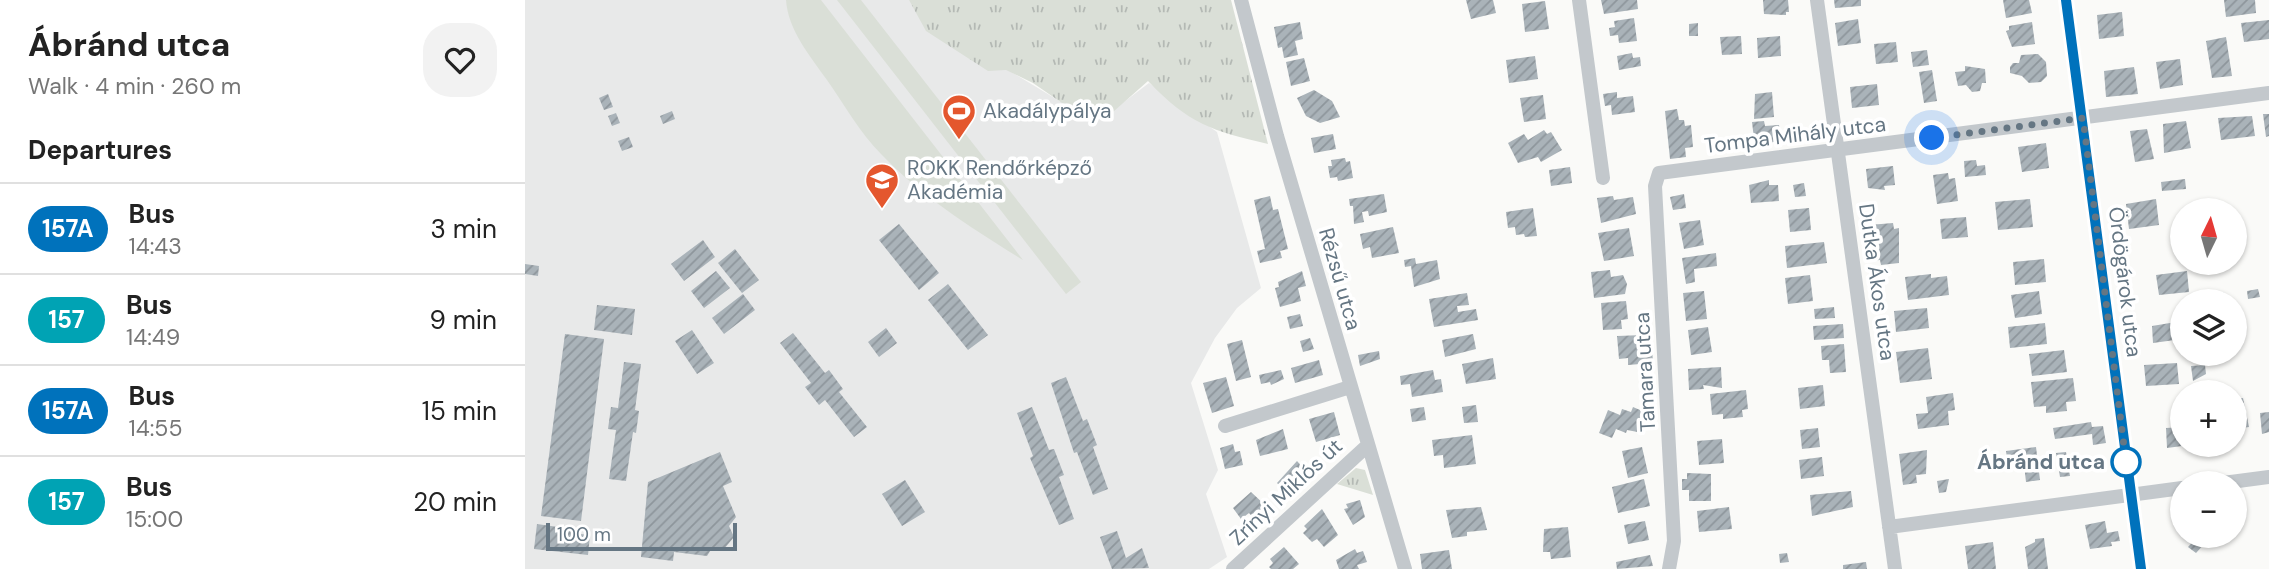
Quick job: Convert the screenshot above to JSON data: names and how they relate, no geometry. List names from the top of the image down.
{
  "streets": {
    "street": [
      "Tompa Mihály utca",
      "Rézsű utca",
      "Dutka Ákos utca",
      "Ördögárok utca",
      "Tamara utca",
      "Zrínyi Miklós út"
    ]
  },
  "crossings": [
    ["Tompa Mihály utca", "Dutka Ákos utca"],
    ["Tompa Mihály utca", "Ördögárok utca"],
    ["Tompa Mihály utca", "Tamara utca"],
    ["Rézsű utca", "Zrínyi Miklós út"]
  ],
  "places": {
    "sports": ["Akadálypálya"],
    "school or university": ["ROKK Rendőrképző Akadémia"],
    "other": ["Ábránd utca"]
  },
  "lines": ["bus line 157A"],
  "scale_bar": "100 m",
  "north": "top",
  "page": {
    "heading": [
      ["Ábránd utca", "Walk · 4 min · 260 m"],
      "Departures"
    ],
    "list": [
      {
        "mark": "157A",
        "name": "Bus",
        "note": "14:43",
        "value": "3 min"
      },
      {
        "mark": "157",
        "name": "Bus",
        "note": "14:49",
        "value": "9 min"
      },
      {
        "mark": "157A",
        "name": "Bus",
        "note": "14:55",
        "value": "15 min"
      },
      {
        "mark": "157",
        "name": "Bus",
        "note": "15:00",
        "value": "20 min"
      }
    ],
    "map_buttons": ["+", "−"],
    "scale": "100 m"
  }
}
